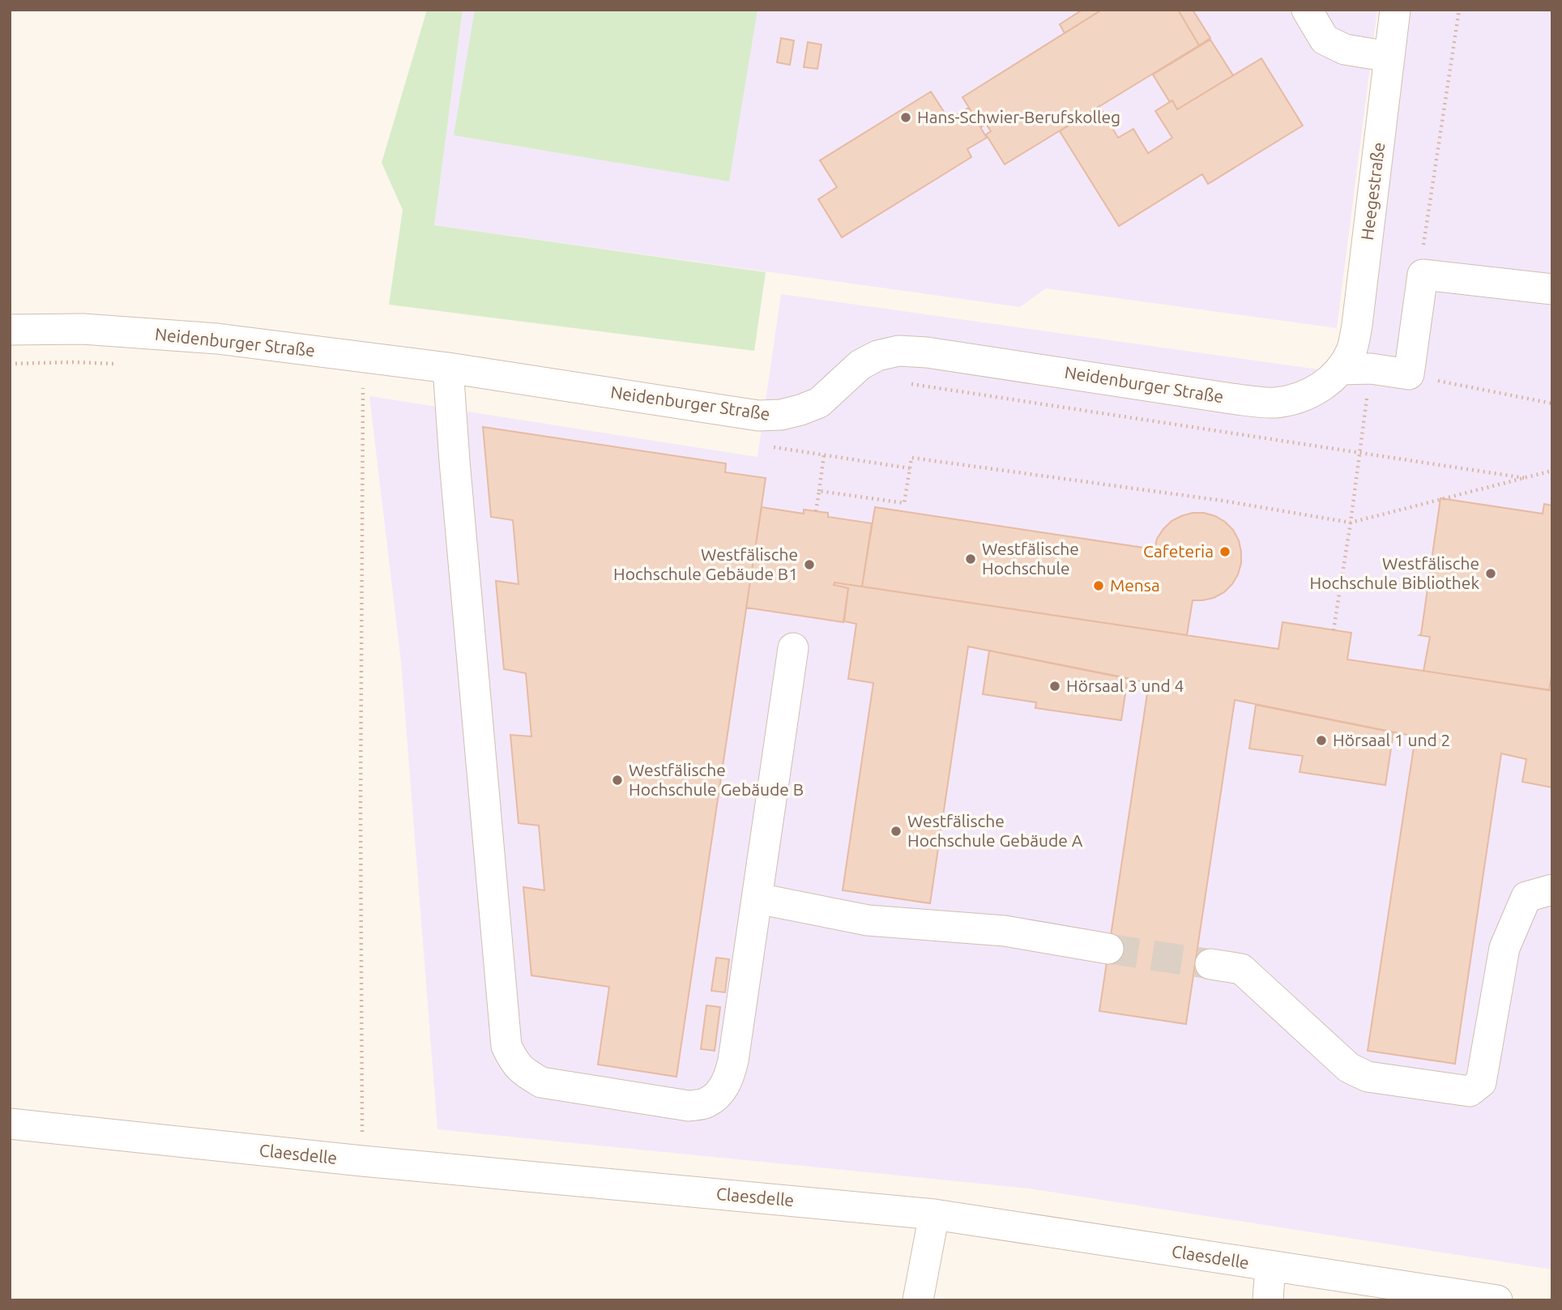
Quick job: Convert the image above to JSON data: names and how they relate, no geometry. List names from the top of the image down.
{
  "streets": {
    "street": ["Heegestraße", "Neidenburger Straße", "Claesdelle"]
  },
  "crossings": [
    ["Heegestraße", "Neidenburger Straße"]
  ],
  "places": [
    "Hans-Schwier-Berufskolleg",
    "Cafeteria",
    "Westfälische Hochschule",
    "Westfälische Hochschule Gebäude B1",
    "Westfälische Hochschule Bibliothek",
    "Mensa",
    "Hörsaal 3 und 4",
    "Hörsaal 1 und 2",
    "Westfälische Hochschule Gebäude B",
    "Westfälische Hochschule Gebäude A"
  ]
}
